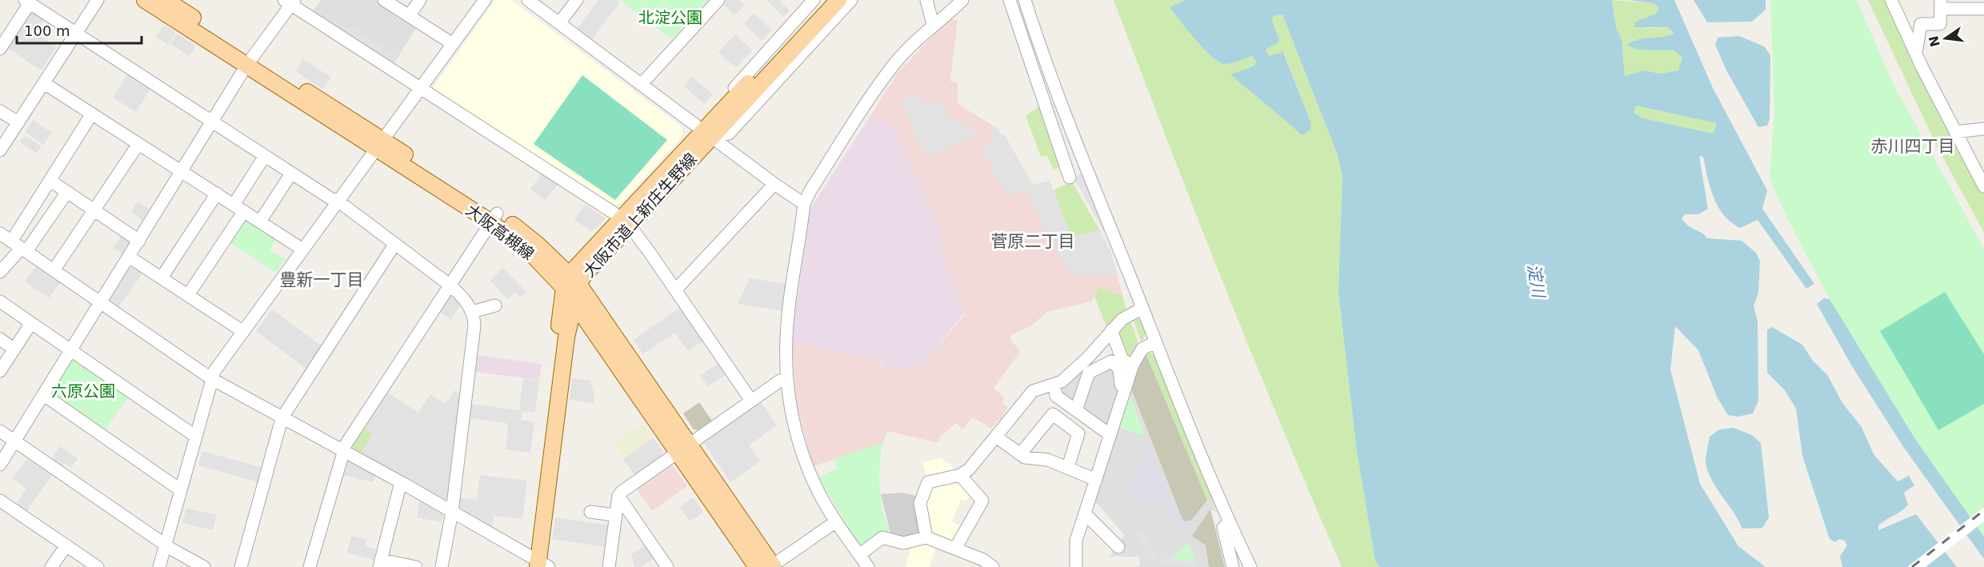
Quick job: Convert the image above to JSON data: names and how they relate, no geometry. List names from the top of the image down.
{
  "streets": {
    "main road": ["大阪市道上新庄生野線", "大阪高槻線"]
  },
  "crossings": [
    ["大阪市道上新庄生野線", "大阪高槻線"]
  ],
  "districts": ["赤川四丁目", "菅原二丁目", "豊新一丁目"],
  "water": ["淀川"],
  "parks": ["北淀公園", "六原公園"],
  "scale_bar": "100 m",
  "north": "left"
}
